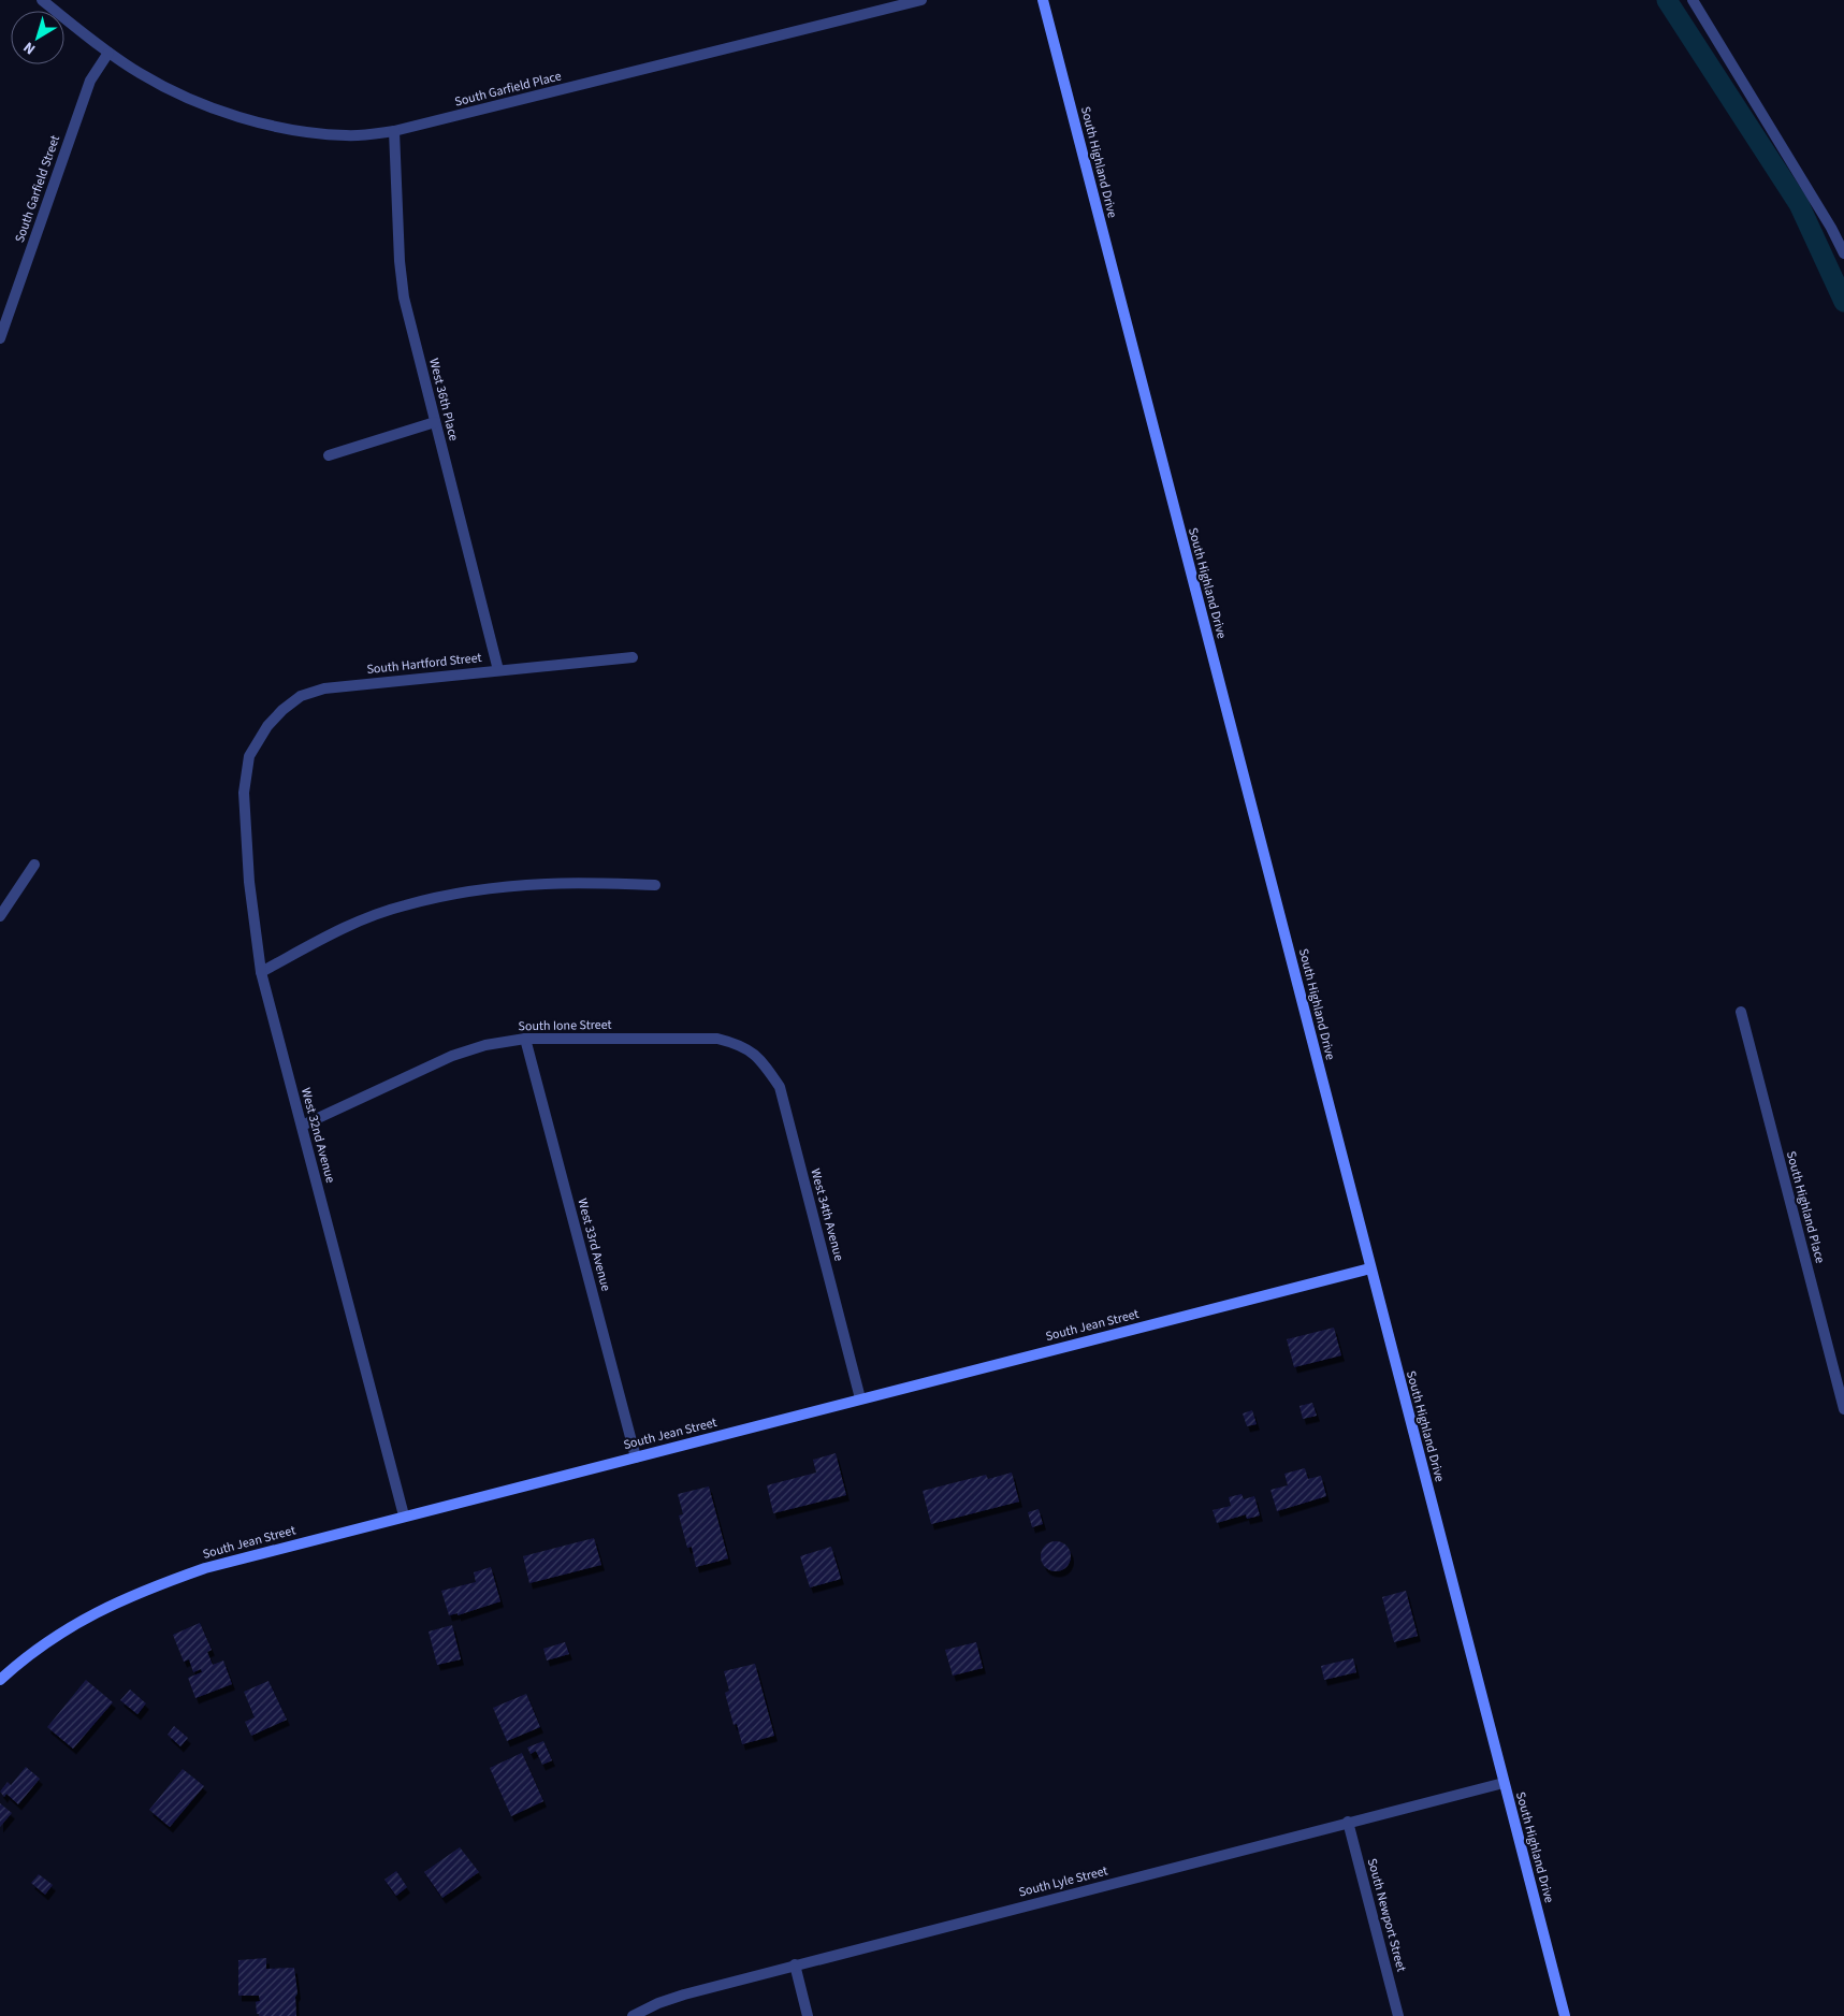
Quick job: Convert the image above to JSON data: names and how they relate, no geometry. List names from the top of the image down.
{
  "streets": {
    "street": [
      "South Garfield Place",
      "South Highland Drive",
      "South Garfield Street",
      "West 36th Place",
      "South Hartford Street",
      "South Ione Street",
      "West 32nd Avenue",
      "South Highland Place",
      "West 34th Avenue",
      "West 33rd Avenue",
      "South Jean Street",
      "South Lyle Street",
      "South Newport Street"
    ]
  },
  "crossings": [
    ["South Garfield Place", "South Garfield Street"],
    ["South Garfield Place", "West 36th Place"],
    ["South Highland Drive", "South Jean Street"],
    ["South Highland Drive", "South Lyle Street"],
    ["West 36th Place", "South Hartford Street"],
    ["South Hartford Street", "West 32nd Avenue"],
    ["South Ione Street", "West 32nd Avenue"],
    ["South Ione Street", "West 34th Avenue"],
    ["South Ione Street", "West 33rd Avenue"],
    ["West 32nd Avenue", "South Jean Street"],
    ["West 34th Avenue", "South Jean Street"],
    ["West 33rd Avenue", "South Jean Street"],
    ["South Lyle Street", "South Newport Street"]
  ],
  "north": "bottom left"
}
